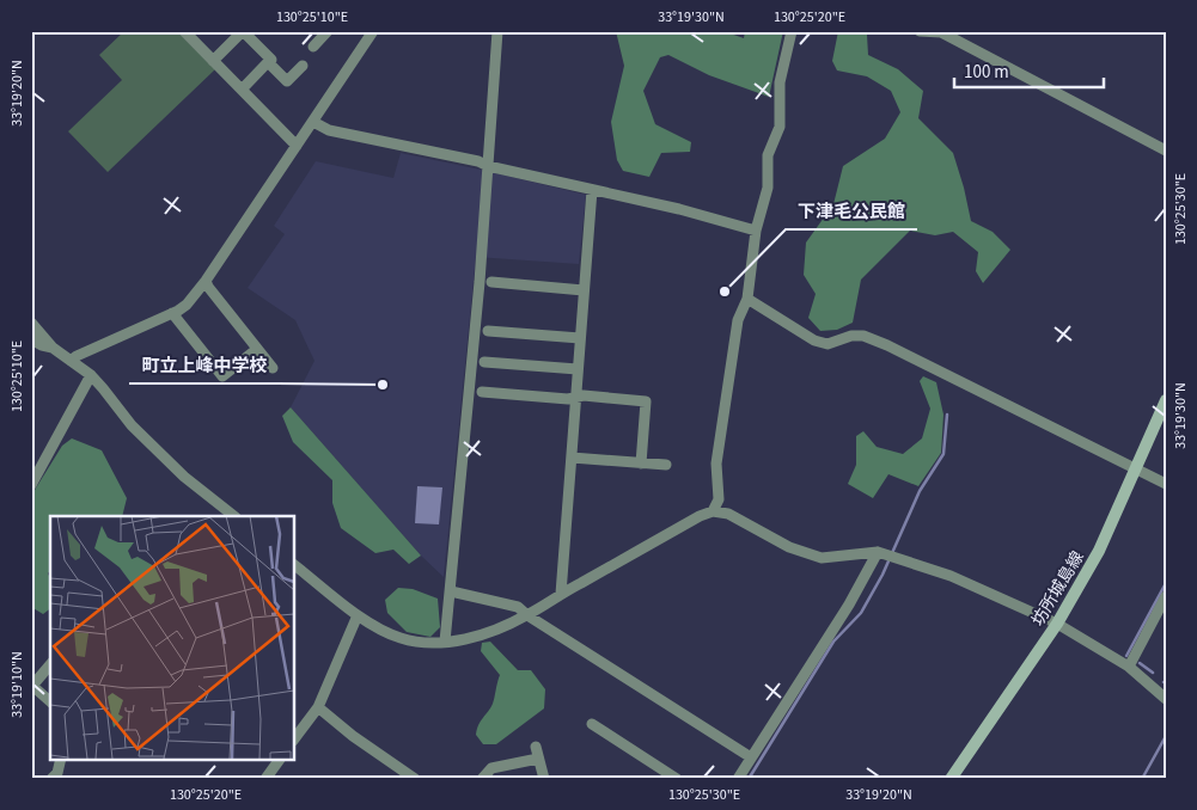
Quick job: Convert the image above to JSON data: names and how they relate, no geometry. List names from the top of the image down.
{
  "streets": {
    "main road": ["坊所城島線"]
  },
  "places": ["下津毛公民館", "町立上峰中学校"],
  "scale_bar": "100 m",
  "coordinates": [
    "130°25'10\"E",
    "33°19'30\"N",
    "130°25'20\"E",
    "33°19'20\"N",
    "130°25'30\"E",
    "33°19'10\"N"
  ]
}
